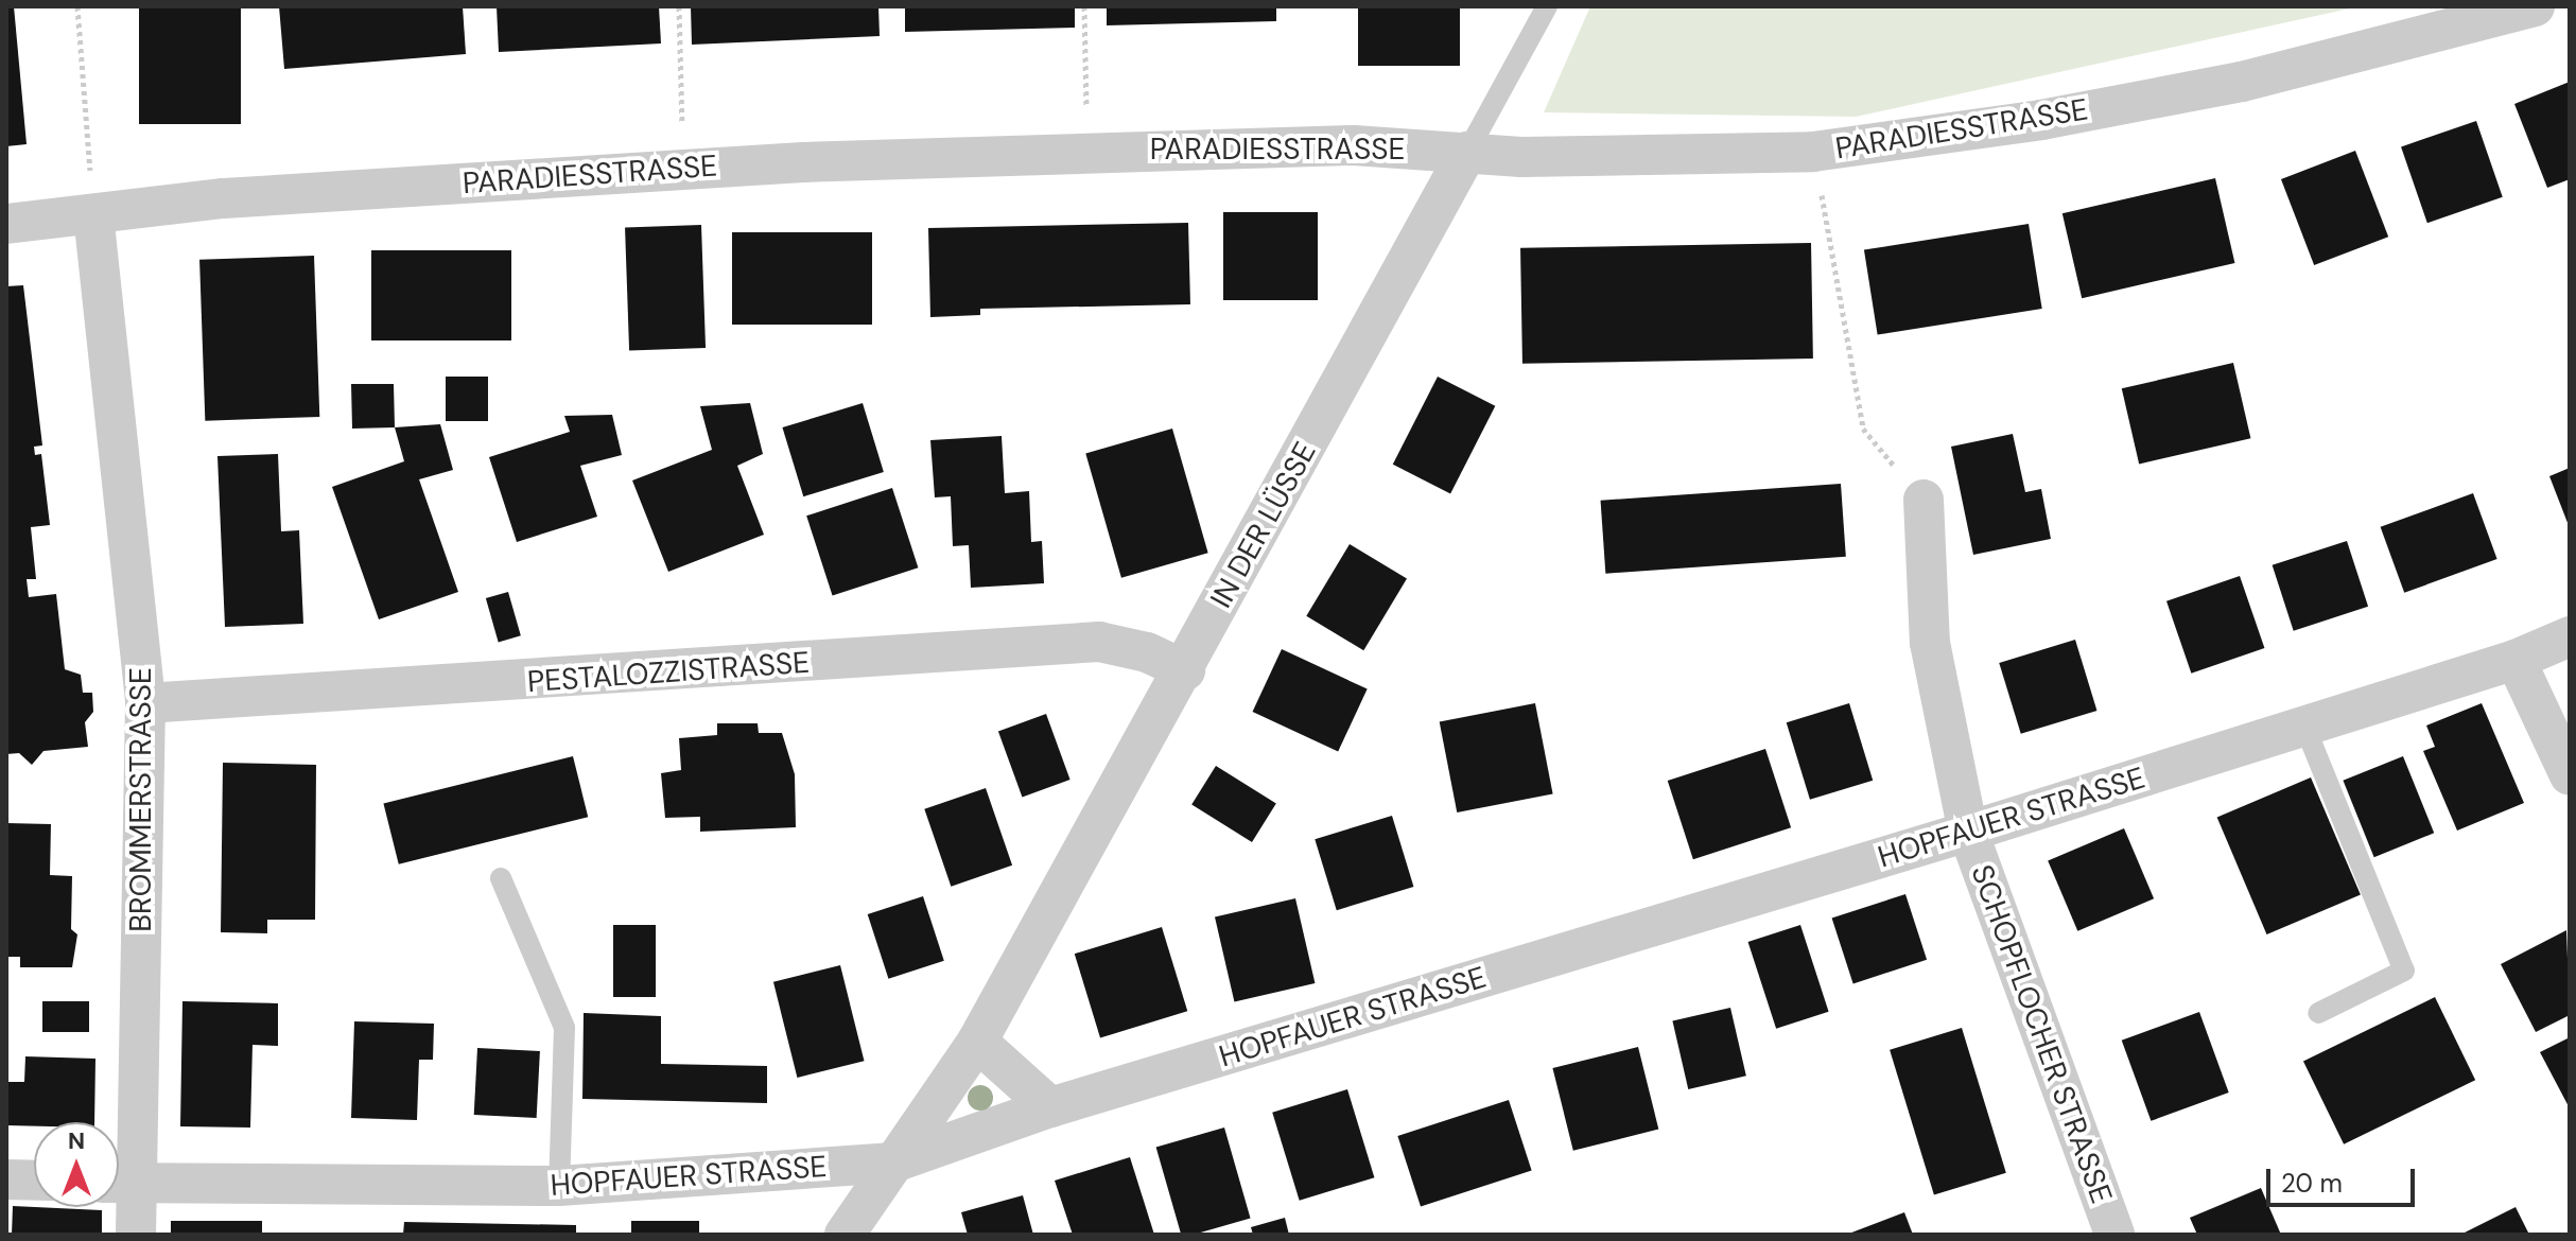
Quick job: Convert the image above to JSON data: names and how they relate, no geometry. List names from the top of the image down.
{
  "streets": {
    "street": [
      "PARADIESSTRASSE",
      "IN DER LÜSSE",
      "PESTALOZZISTRASSE",
      "BROMMERSTRASSE",
      "HOPFAUER STRASSE",
      "SCHOPFLOCHER STRASSE"
    ]
  },
  "crossings": [
    ["PARADIESSTRASSE", "IN DER LÜSSE"],
    ["PARADIESSTRASSE", "BROMMERSTRASSE"],
    ["IN DER LÜSSE", "PESTALOZZISTRASSE"],
    ["IN DER LÜSSE", "HOPFAUER STRASSE"],
    ["PESTALOZZISTRASSE", "BROMMERSTRASSE"],
    ["BROMMERSTRASSE", "HOPFAUER STRASSE"],
    ["HOPFAUER STRASSE", "SCHOPFLOCHER STRASSE"]
  ],
  "scale_bar": "20 m",
  "north": "top"
}
